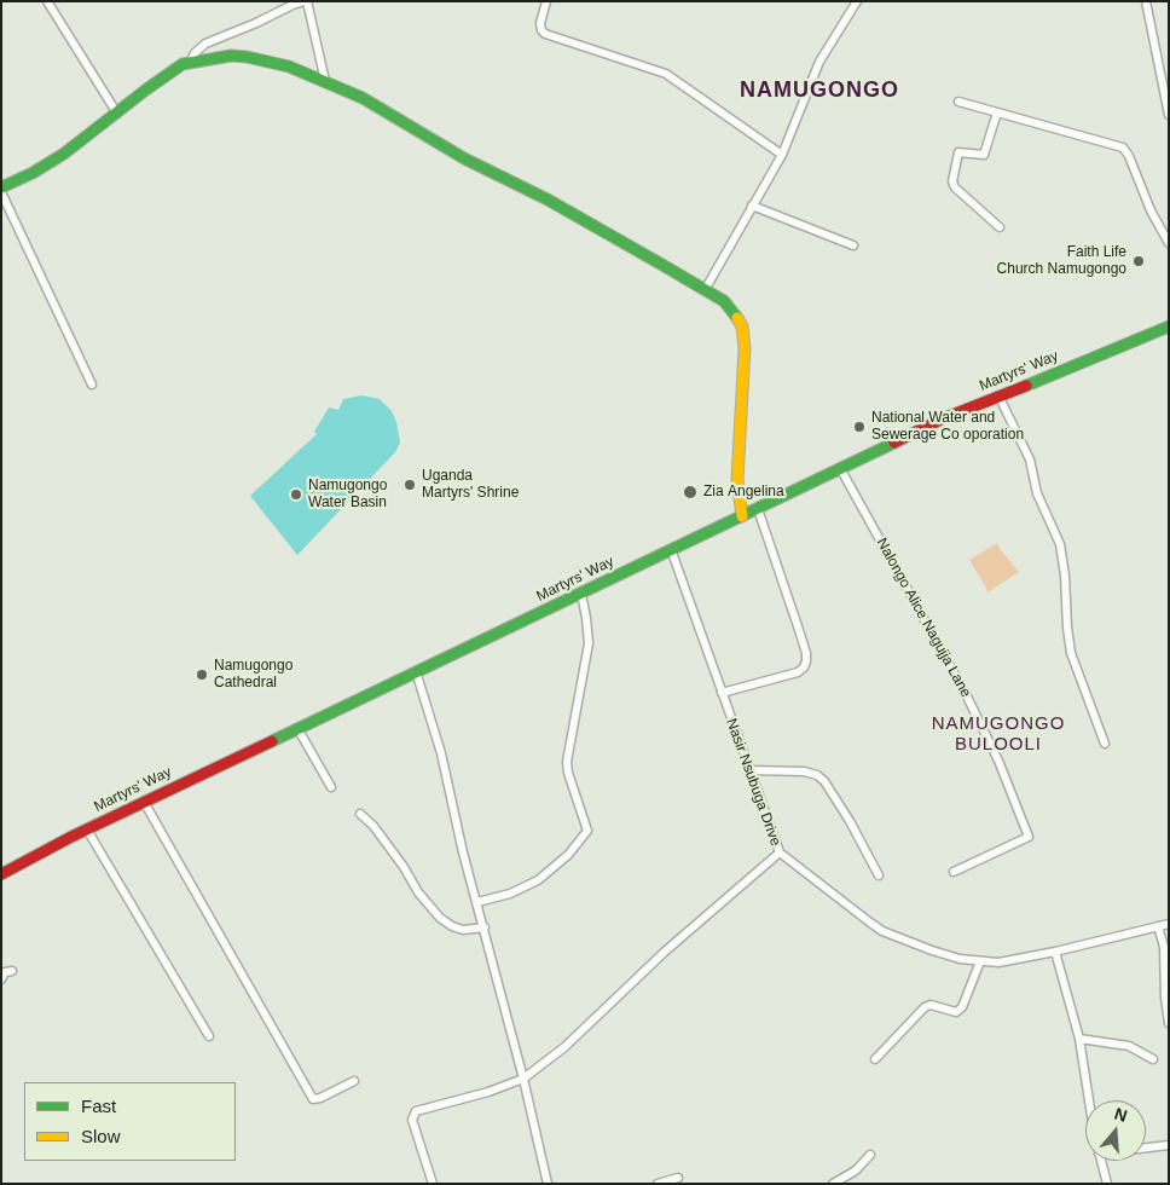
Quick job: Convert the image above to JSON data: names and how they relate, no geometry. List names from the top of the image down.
{
  "streets": {
    "main road": ["Martyrs' Way"],
    "street": ["Nalongo Alice Nagujja Lane", "Nasir Nsubuga Drive"]
  },
  "crossings": [
    ["Martyrs' Way", "Nalongo Alice Nagujja Lane"],
    ["Martyrs' Way", "Nasir Nsubuga Drive"]
  ],
  "districts": ["NAMUGONGO", "NAMUGONGO BULOOLI"],
  "places": [
    "Faith Life Church Namugongo",
    "National Water and Sewerage Co oporation",
    "Uganda Martyrs' Shrine",
    "Zia Angelina",
    "Namugongo Water Basin",
    "Namugongo Cathedral"
  ],
  "legend": ["Fast", "Slow"],
  "north": "top"
}
